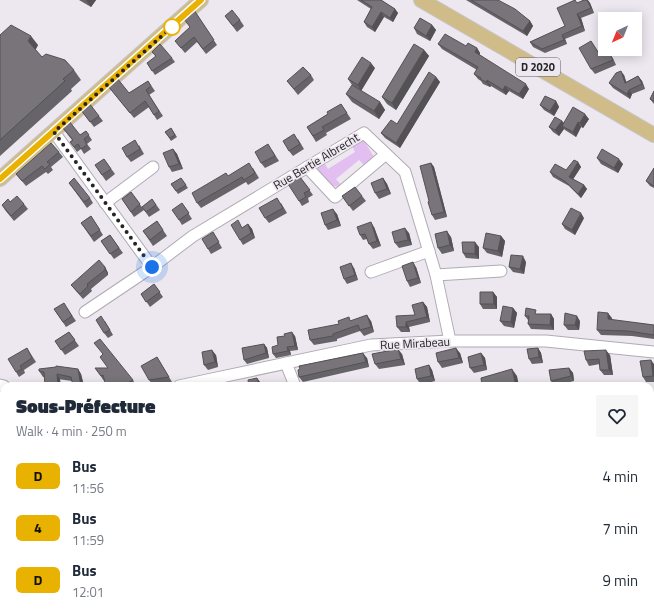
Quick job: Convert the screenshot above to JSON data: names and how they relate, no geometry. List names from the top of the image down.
{
  "streets": {
    "main road": ["D 2020"],
    "street": ["Rue Bertie Albrecht", "Rue Mirabeau"]
  },
  "crossings": [
    ["Rue Bertie Albrecht", "Rue Mirabeau"]
  ],
  "lines": ["bus line D"],
  "north": "bottom left",
  "page": {
    "heading": ["Sous-Préfecture", "Walk · 4 min · 250 m"],
    "list": [
      {
        "mark": "D",
        "name": "Bus",
        "note": "11:56",
        "value": "4 min"
      },
      {
        "mark": "4",
        "name": "Bus",
        "note": "11:59",
        "value": "7 min"
      },
      {
        "mark": "D",
        "name": "Bus",
        "note": "12:01",
        "value": "9 min"
      }
    ]
  }
}
